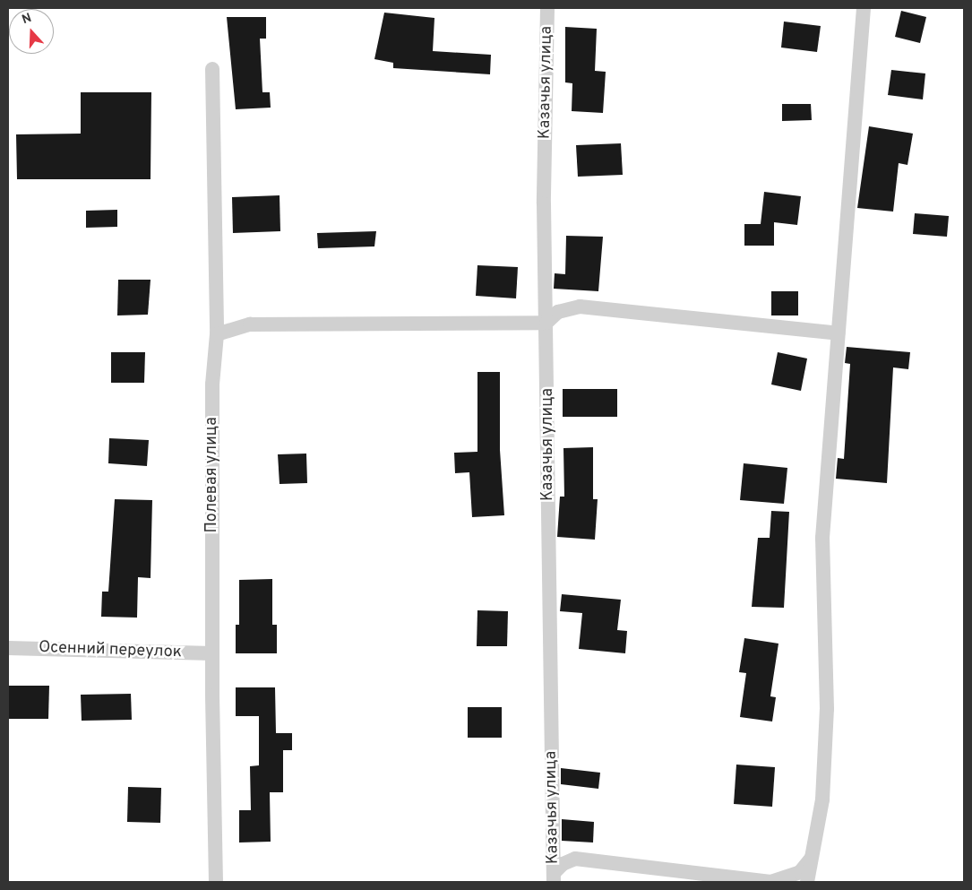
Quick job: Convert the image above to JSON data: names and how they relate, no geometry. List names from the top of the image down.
{
  "streets": {
    "street": ["Казачья улица", "Полевая улица", "Осенний переулок"]
  },
  "crossings": [
    ["Полевая улица", "Осенний переулок"]
  ],
  "north": "top"
}
